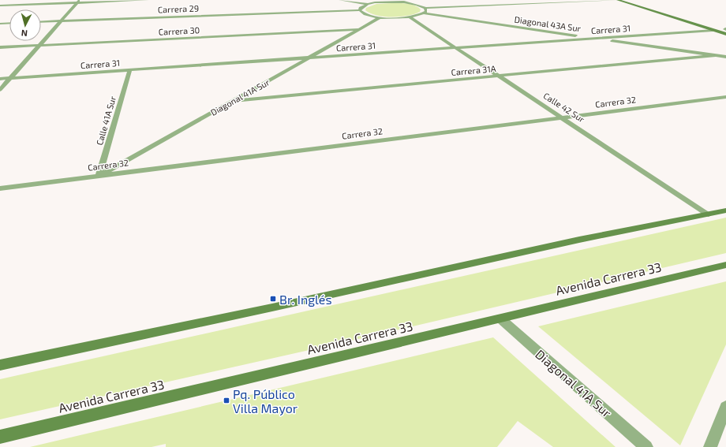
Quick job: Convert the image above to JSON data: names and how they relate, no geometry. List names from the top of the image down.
{
  "streets": {
    "main road": ["Avenida Carrera 33"],
    "street": [
      "Carrera 29",
      "Diagonal 43A Sur",
      "Carrera 31",
      "Carrera 30",
      "Carrera 31A",
      "Diagonal 41A Sur",
      "Carrera 32",
      "Calle 42 Sur",
      "Calle 41A Sur"
    ]
  },
  "crossings": [
    ["Diagonal 43A Sur", "Carrera 31"],
    ["Diagonal 43A Sur", "Carrera 31A"],
    ["Carrera 31", "Diagonal 41A Sur"],
    ["Carrera 31", "Calle 42 Sur"],
    ["Carrera 31", "Calle 41A Sur"],
    ["Carrera 30", "Diagonal 41A Sur"],
    ["Carrera 31A", "Diagonal 41A Sur"],
    ["Carrera 31A", "Calle 42 Sur"],
    ["Diagonal 41A Sur", "Carrera 32"],
    ["Diagonal 41A Sur", "Calle 41A Sur"],
    ["Diagonal 41A Sur", "Avenida Carrera 33"],
    ["Carrera 32", "Calle 42 Sur"],
    ["Carrera 32", "Calle 41A Sur"]
  ],
  "places": {
    "transit": ["Br. Inglés", "Pq. Público Villa Mayor"]
  },
  "north": "bottom"
}
